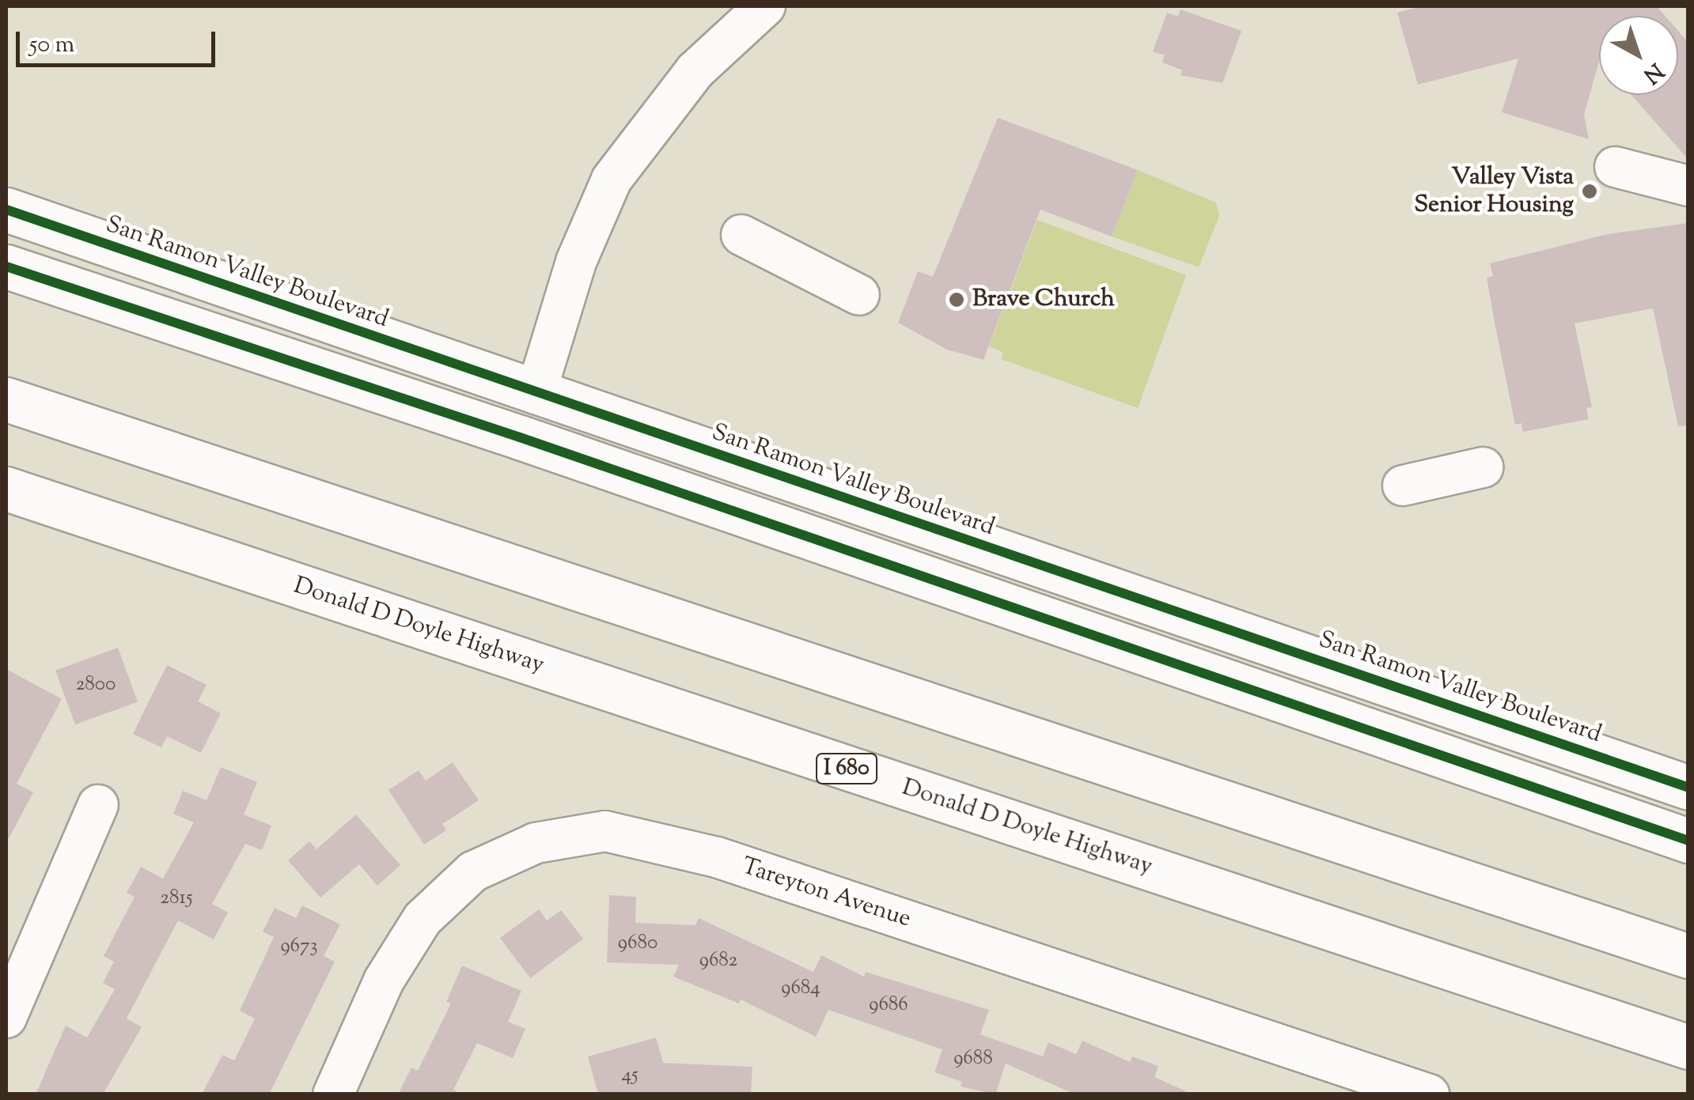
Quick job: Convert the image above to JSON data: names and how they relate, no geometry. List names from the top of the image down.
{
  "streets": {
    "main road": ["San Ramon Valley Boulevard", "Donald D Doyle Highway", "I 680"],
    "street": ["Tareyton Avenue"]
  },
  "places": ["Valley Vista Senior Housing", "Brave Church"],
  "house_numbers": [
    "2800",
    "2815",
    "9680",
    "9673",
    "9682",
    "9684",
    "9686",
    "9688",
    "45"
  ],
  "scale_bar": "50 m",
  "north": "bottom right"
}
